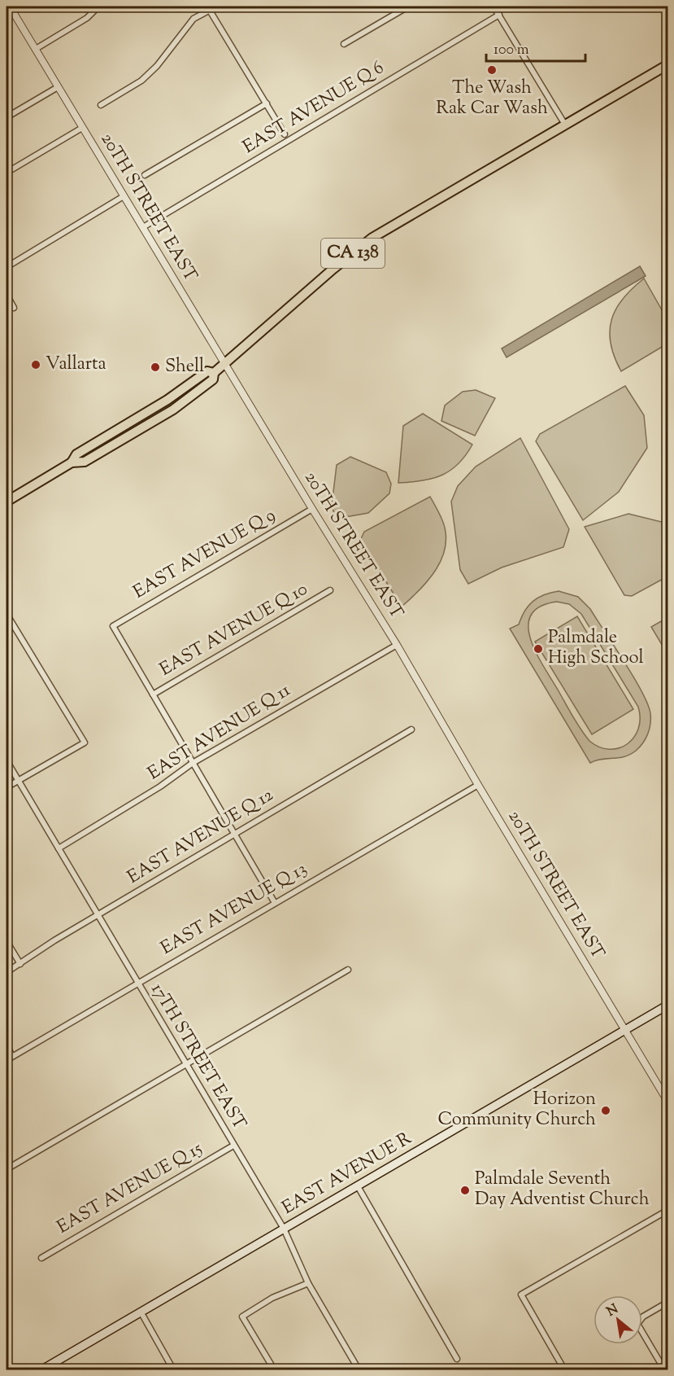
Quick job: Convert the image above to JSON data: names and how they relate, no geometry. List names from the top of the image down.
{
  "streets": {
    "highway": ["CA 138"],
    "main road": ["EAST AVENUE R"],
    "street": [
      "EAST AVENUE Q 6",
      "20TH STREET EAST",
      "EAST AVENUE Q 9",
      "EAST AVENUE Q 10",
      "EAST AVENUE Q 11",
      "EAST AVENUE Q 12",
      "EAST AVENUE Q 13",
      "17TH STREET EAST",
      "EAST AVENUE Q 15"
    ]
  },
  "crossings": [
    ["EAST AVENUE Q 6", "20TH STREET EAST"],
    ["20TH STREET EAST", "CA 138"],
    ["20TH STREET EAST", "EAST AVENUE Q 9"],
    ["20TH STREET EAST", "EAST AVENUE Q 11"],
    ["20TH STREET EAST", "EAST AVENUE Q 13"],
    ["20TH STREET EAST", "EAST AVENUE R"],
    ["EAST AVENUE Q 9", "EAST AVENUE Q 10"],
    ["EAST AVENUE Q 11", "17TH STREET EAST"],
    ["EAST AVENUE Q 12", "17TH STREET EAST"],
    ["EAST AVENUE Q 13", "17TH STREET EAST"],
    ["17TH STREET EAST", "EAST AVENUE R"],
    ["17TH STREET EAST", "EAST AVENUE Q 15"]
  ],
  "places": [
    "The Wash Rak Car Wash",
    "Vallarta",
    "Shell",
    "Palmdale High School",
    "Horizon Community Church",
    "Palmdale Seventh Day Adventist Church"
  ],
  "scale_bar": "100 m",
  "north": "top left"
}
